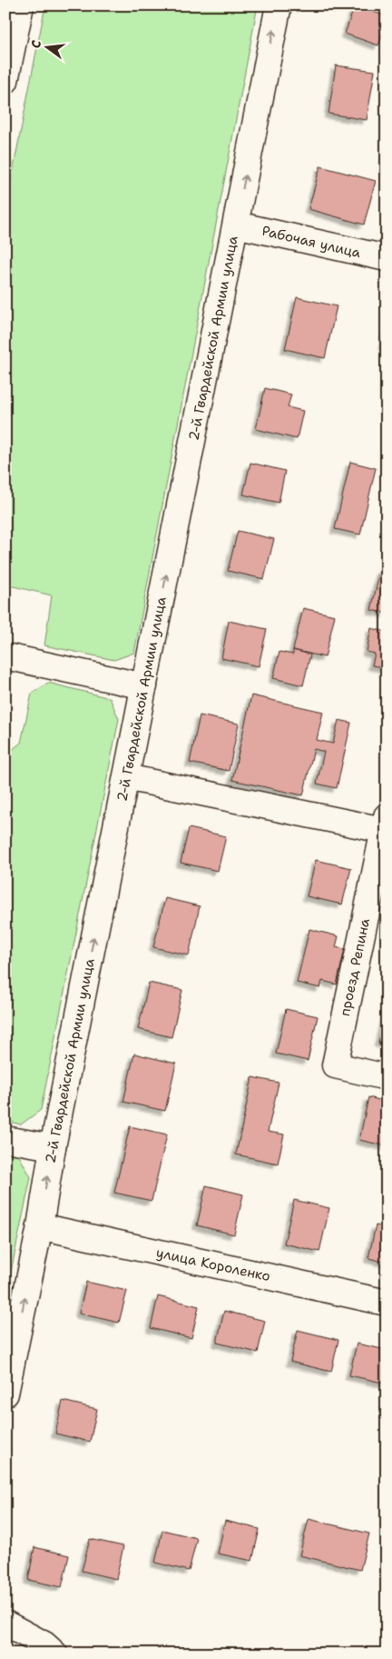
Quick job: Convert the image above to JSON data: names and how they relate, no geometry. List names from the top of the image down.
{
  "streets": {
    "main road": [
      "Рабочая улица",
      "2-й Гвардейской Армии улица",
      "проезд Репина",
      "улица Короленко"
    ]
  },
  "crossings": [
    ["Рабочая улица", "2-й Гвардейской Армии улица"],
    ["2-й Гвардейской Армии улица", "улица Короленко"]
  ],
  "one_way": ["2-й Гвардейской Армии улица"],
  "north": "left"
}
